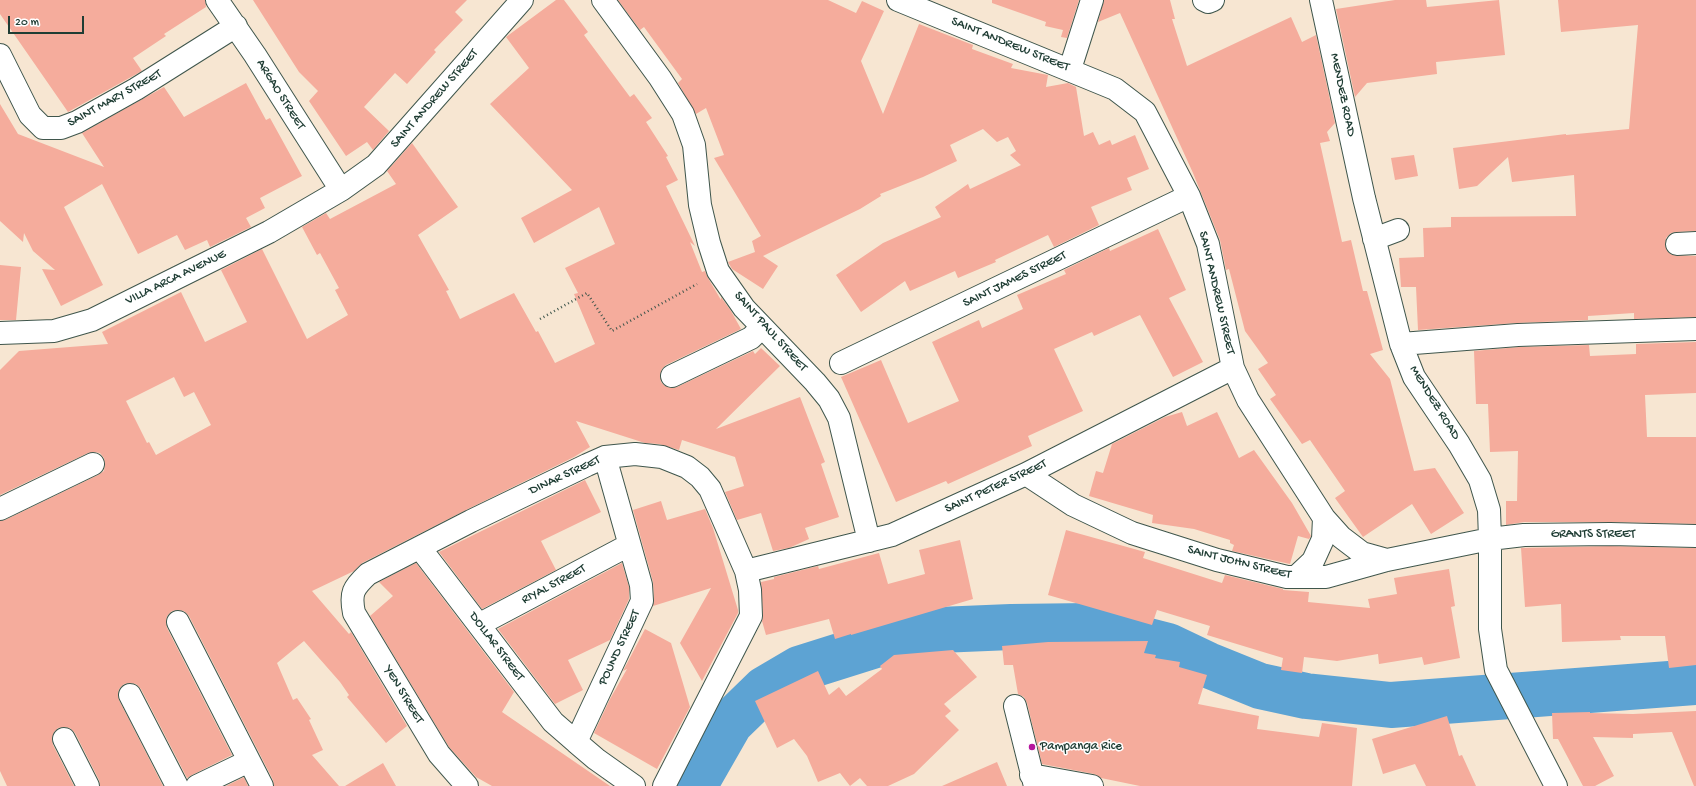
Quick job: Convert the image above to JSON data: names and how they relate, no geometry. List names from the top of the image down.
{
  "streets": {
    "street": [
      "SAINT ANDREW STREET",
      "ARGAO STREET",
      "MENDEZ ROAD",
      "SAINT MARY STREET",
      "VILLA ARCA AVENUE",
      "SAINT JAMES STREET",
      "SAINT PAUL STREET",
      "DINAR STREET",
      "SAINT PETER STREET",
      "GRANTS STREET",
      "SAINT JOHN STREET",
      "RIYAL STREET",
      "DOLLAR STREET",
      "POUND STREET",
      "YEN STREET"
    ]
  },
  "crossings": [
    ["SAINT ANDREW STREET", "ARGAO STREET"],
    ["SAINT ANDREW STREET", "VILLA ARCA AVENUE"],
    ["SAINT ANDREW STREET", "SAINT JAMES STREET"],
    ["SAINT ANDREW STREET", "SAINT PETER STREET"],
    ["SAINT ANDREW STREET", "SAINT JOHN STREET"],
    ["ARGAO STREET", "SAINT MARY STREET"],
    ["ARGAO STREET", "VILLA ARCA AVENUE"],
    ["MENDEZ ROAD", "GRANTS STREET"],
    ["MENDEZ ROAD", "SAINT JOHN STREET"],
    ["SAINT PAUL STREET", "SAINT PETER STREET"],
    ["DINAR STREET", "SAINT PETER STREET"],
    ["DINAR STREET", "DOLLAR STREET"],
    ["DINAR STREET", "POUND STREET"],
    ["DINAR STREET", "YEN STREET"],
    ["SAINT PETER STREET", "SAINT JOHN STREET"],
    ["GRANTS STREET", "SAINT JOHN STREET"],
    ["RIYAL STREET", "DOLLAR STREET"],
    ["RIYAL STREET", "POUND STREET"],
    ["DOLLAR STREET", "POUND STREET"]
  ],
  "places": ["Pampanga Rice"],
  "scale_bar": "20 m"
}
